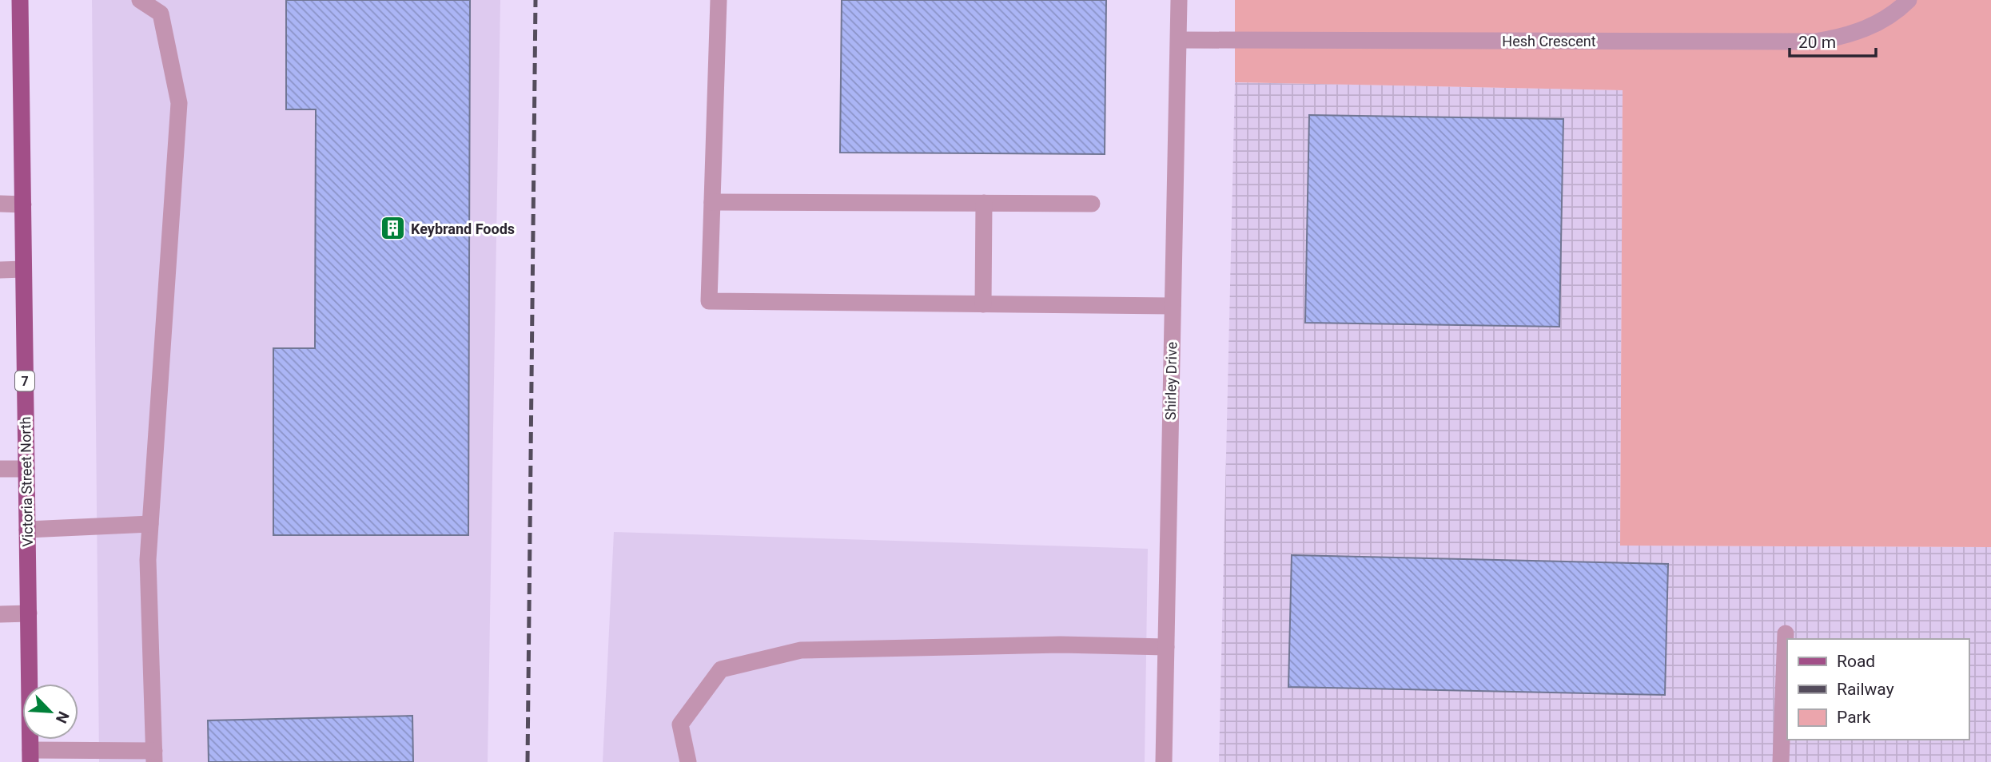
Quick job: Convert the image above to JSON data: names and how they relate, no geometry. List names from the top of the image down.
{
  "streets": {
    "main road": ["7", "Victoria Street North"],
    "street": ["Hesh Crescent", "Shirley Drive"]
  },
  "crossings": [
    ["Hesh Crescent", "Shirley Drive"]
  ],
  "places": {
    "building": ["Keybrand Foods"]
  },
  "legend": ["Road", "Railway", "Park"],
  "scale_bar": "20 m",
  "north": "bottom right"
}
